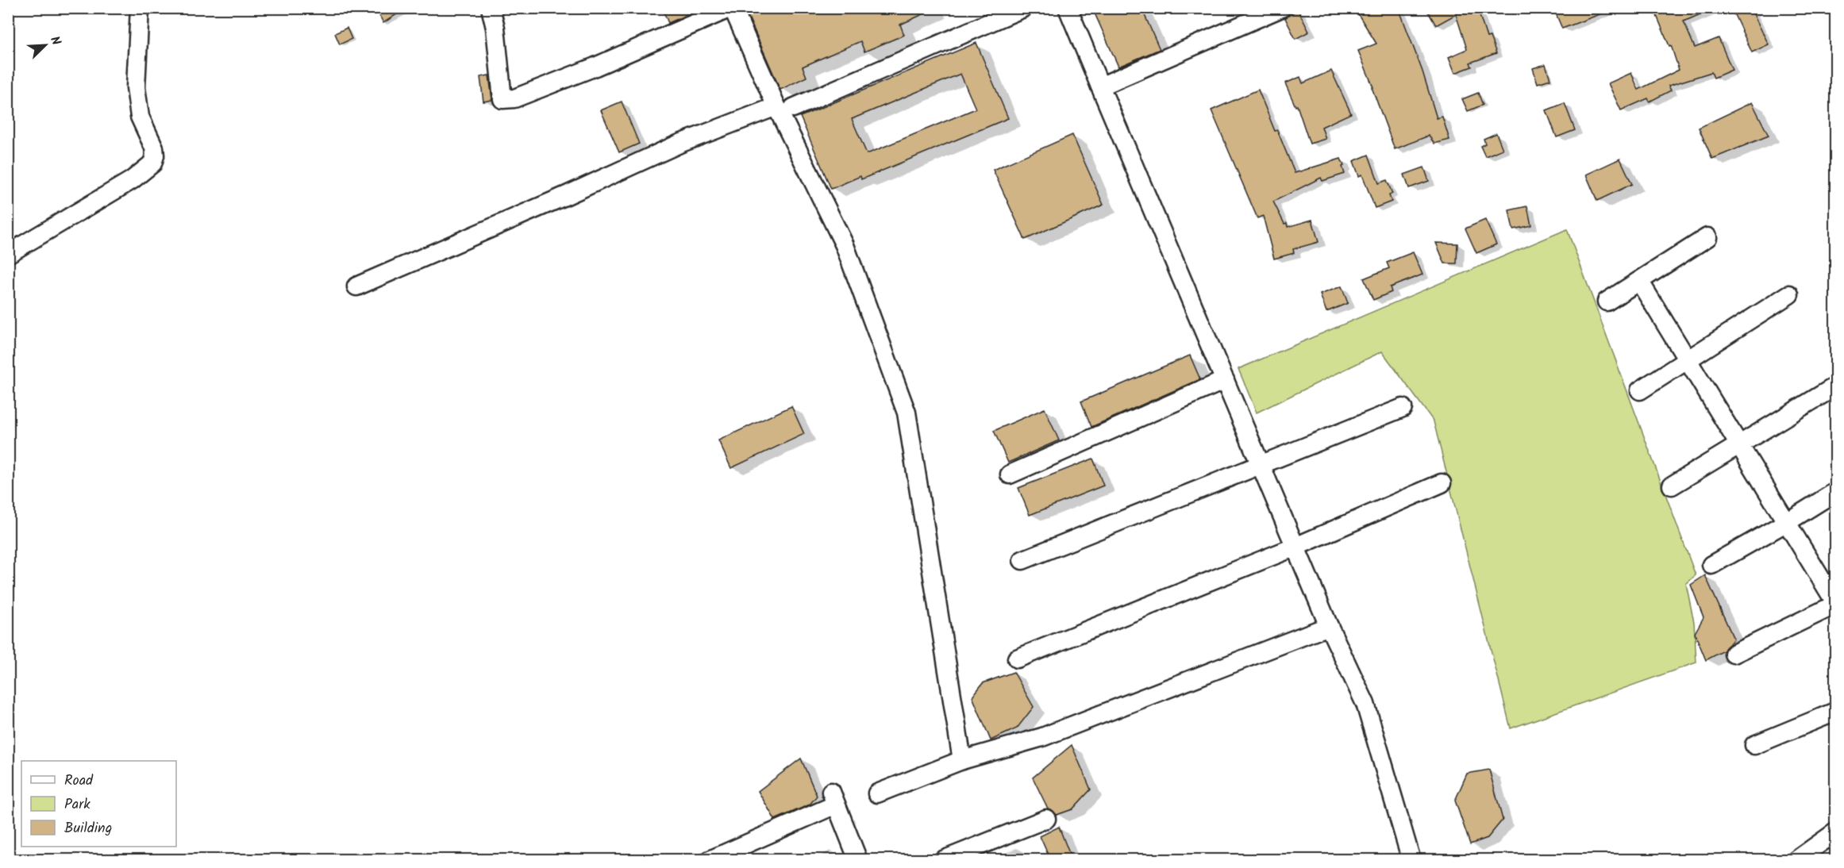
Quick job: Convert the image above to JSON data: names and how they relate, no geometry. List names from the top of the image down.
{
  "legend": ["Road", "Park", "Building"],
  "north": "top right"
}
